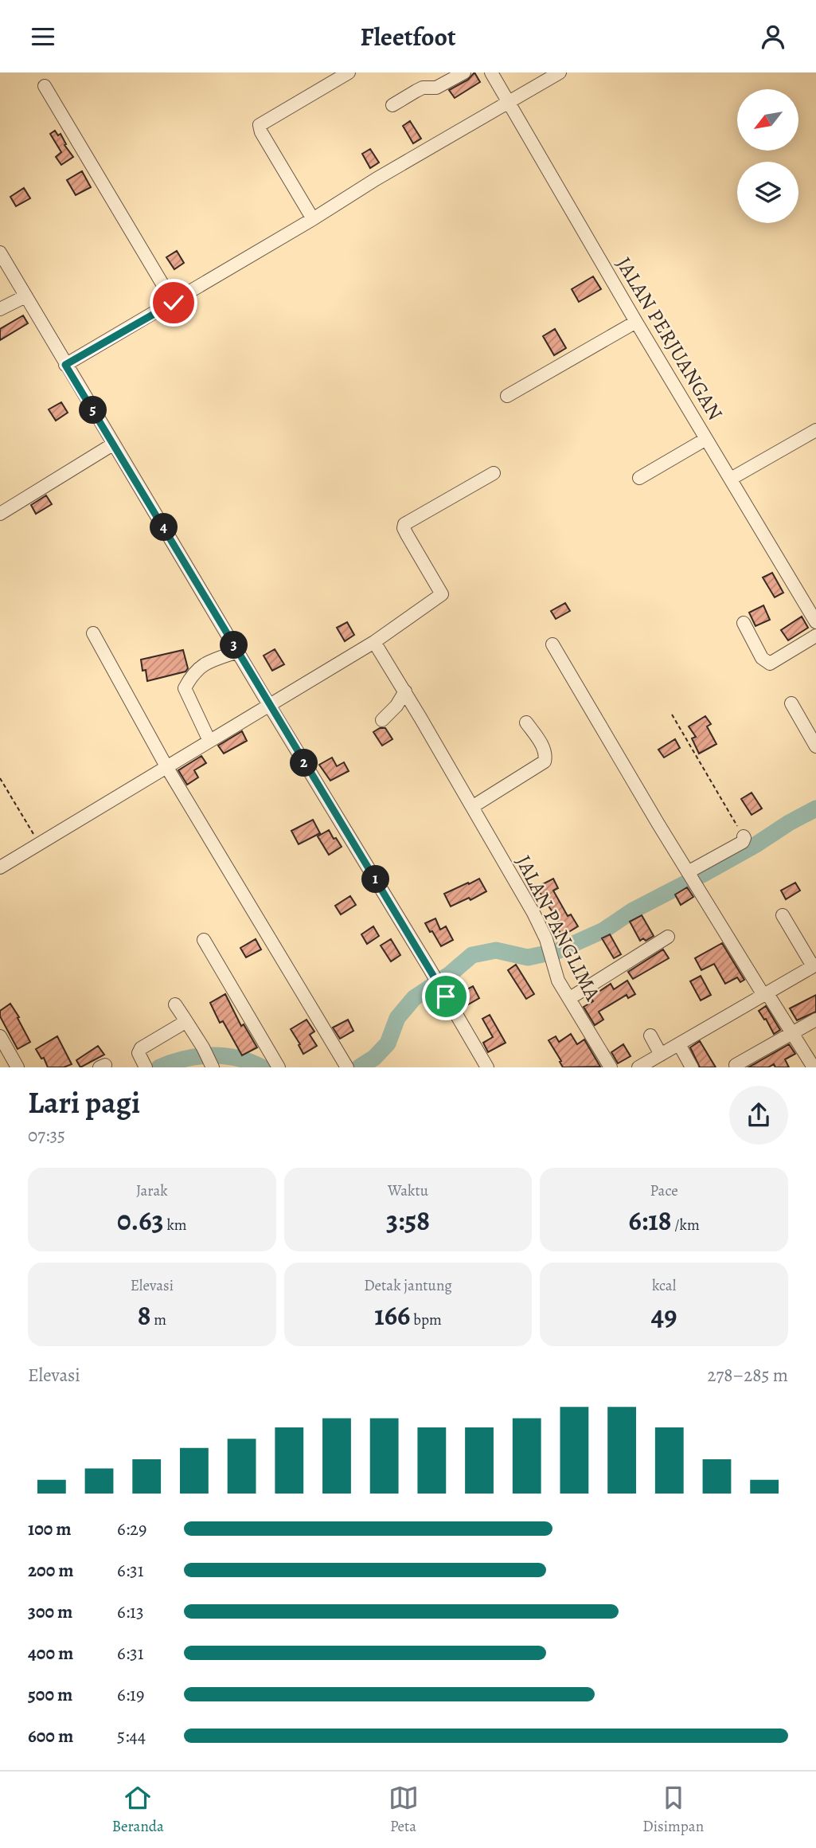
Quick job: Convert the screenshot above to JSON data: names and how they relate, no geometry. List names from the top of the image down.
{
  "streets": {
    "street": ["JALAN PERJUANGAN", "JALAN PANGLIMA"]
  },
  "north": "bottom left",
  "page": {
    "header": "Fleetfoot",
    "pins": [
      "5",
      "4",
      "3",
      "2",
      "1"
    ],
    "heading": ["Lari pagi", "07:35"],
    "stats": [
      ["Jarak", "0.63 km"],
      ["Waktu", "3:58"],
      ["Pace", "6:18 /km"],
      ["Elevasi", "8 m"],
      ["Detak jantung", "166 bpm"],
      ["kcal", "49"]
    ],
    "chart": ["Elevasi", "278–285 m"],
    "list": [
      {
        "name": "100 m",
        "note": "6:29"
      },
      {
        "name": "200 m",
        "note": "6:31"
      },
      {
        "name": "300 m",
        "note": "6:13"
      },
      {
        "name": "400 m",
        "note": "6:31"
      },
      {
        "name": "500 m",
        "note": "6:19"
      },
      {
        "name": "600 m",
        "note": "5:44"
      }
    ],
    "tabs": ["Beranda", "Peta", "Disimpan"]
  }
}
